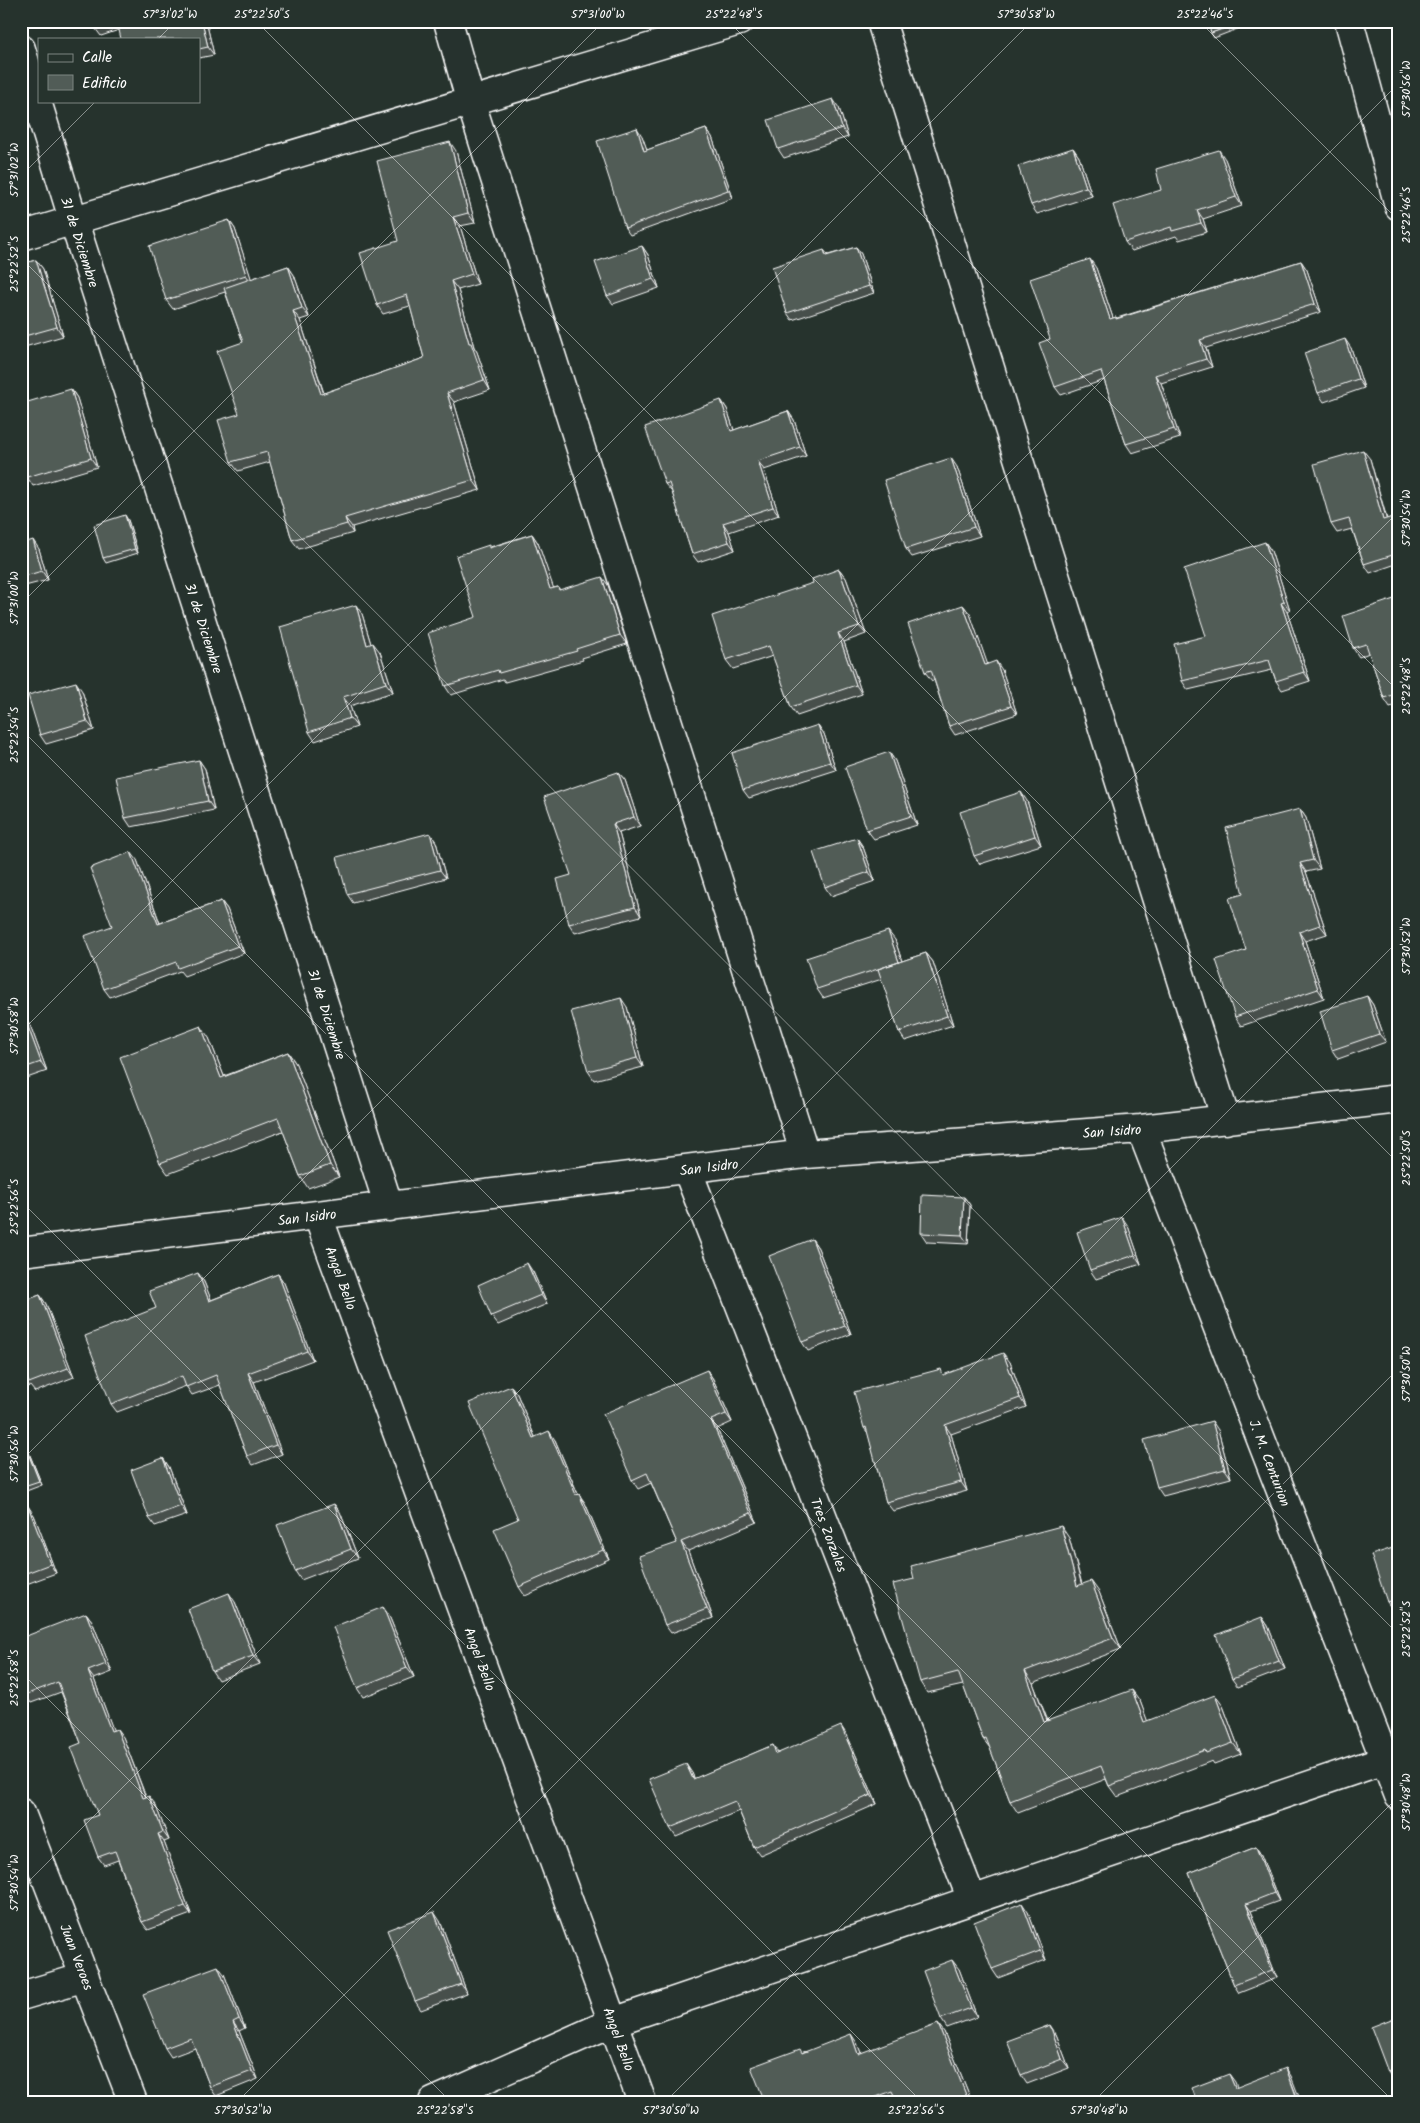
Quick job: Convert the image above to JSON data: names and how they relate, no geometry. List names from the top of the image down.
{
  "streets": {
    "street": [
      "31 de Diciembre",
      "San Isidro",
      "Angel Bello",
      "J. M. Centurion",
      "Tres Zorzales",
      "Juan Veroes"
    ]
  },
  "crossings": [
    ["31 de Diciembre", "San Isidro"],
    ["San Isidro", "Angel Bello"],
    ["San Isidro", "J. M. Centurion"],
    ["San Isidro", "Tres Zorzales"]
  ],
  "legend": ["Calle", "Edificio"],
  "coordinates": [
    "57°31'02\"W",
    "25°22'50\"S",
    "57°31'00\"W",
    "25°22'48\"S",
    "57°30'58\"W",
    "25°22'46\"S",
    "57°30'56\"W",
    "25°22'52\"S",
    "57°30'54\"W",
    "25°22'54\"S",
    "57°30'52\"W",
    "25°22'56\"S",
    "57°30'50\"W",
    "25°22'58\"S",
    "57°30'48\"W"
  ]
}
